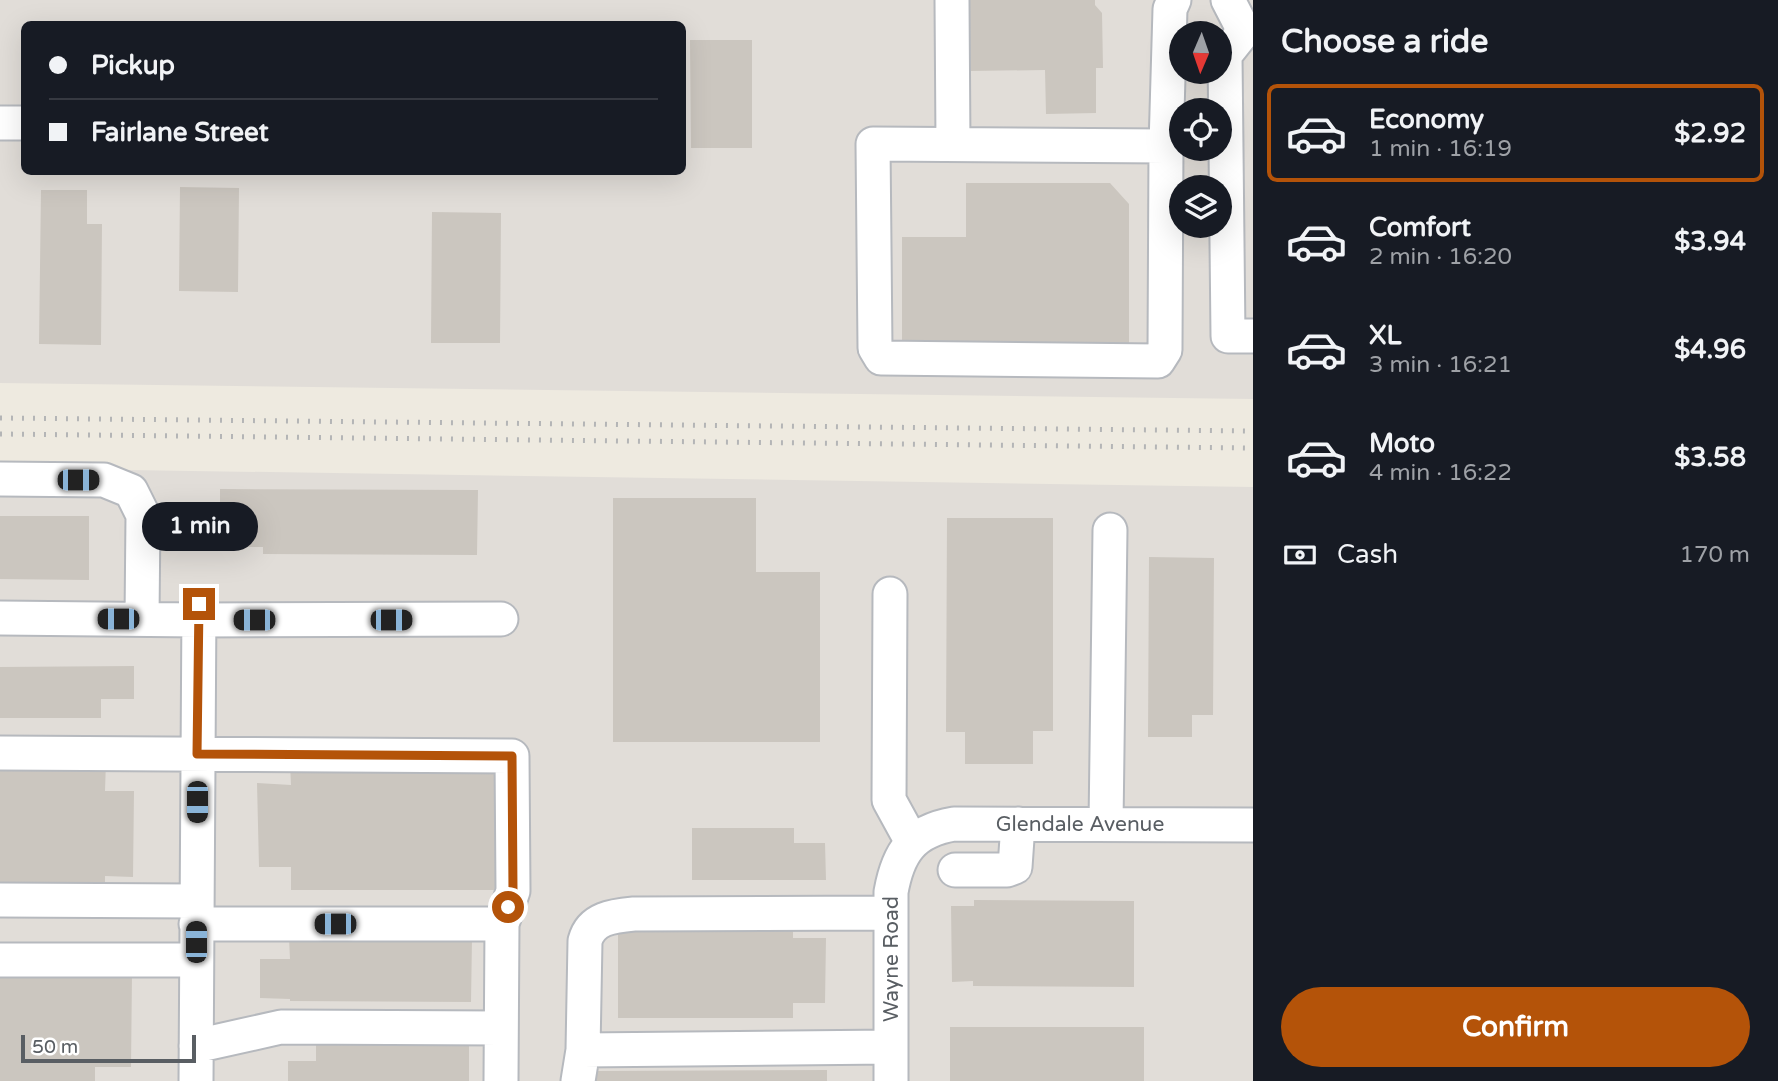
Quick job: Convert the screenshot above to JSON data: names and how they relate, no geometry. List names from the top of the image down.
{
  "streets": {
    "street": ["Glendale Avenue", "Wayne Road"]
  },
  "crossings": [
    ["Glendale Avenue", "Wayne Road"]
  ],
  "scale_bar": "50 m",
  "north": "bottom",
  "page": {
    "heading": "Choose a ride",
    "banner": ["Pickup", "Fairlane Street"],
    "list": [
      {
        "name": "Economy",
        "note": "1 min · 16:19",
        "value": "$2.92"
      },
      {
        "name": "Comfort",
        "note": "2 min · 16:20",
        "value": "$3.94"
      },
      {
        "name": "XL",
        "note": "3 min · 16:21",
        "value": "$4.96"
      },
      {
        "name": "Moto",
        "note": "4 min · 16:22",
        "value": "$3.58"
      }
    ],
    "bubble": "1 min",
    "pay": ["Cash", "170 m"],
    "buttons": "Confirm",
    "scale": "50 m"
  }
}
